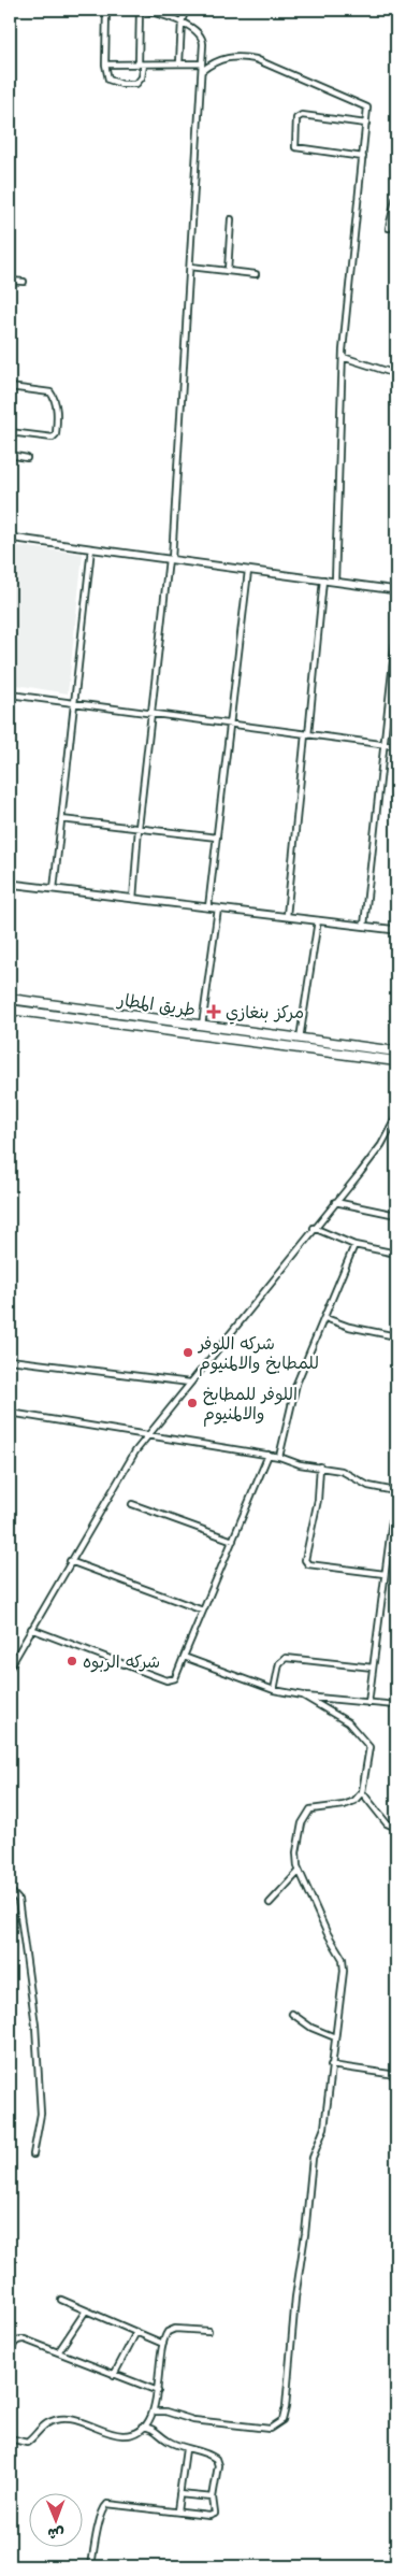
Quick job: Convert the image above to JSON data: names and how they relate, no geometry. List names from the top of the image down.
{
  "streets": {
    "highway": ["طريق المطار"]
  },
  "places": {
    "health": ["مركز بنغازي"],
    "other": ["شركه اللوفر للمطابخ والالمنيوم", "اللوفر للمطابخ والالمنيوم", "شركه الربوه"]
  },
  "north": "bottom"
}
